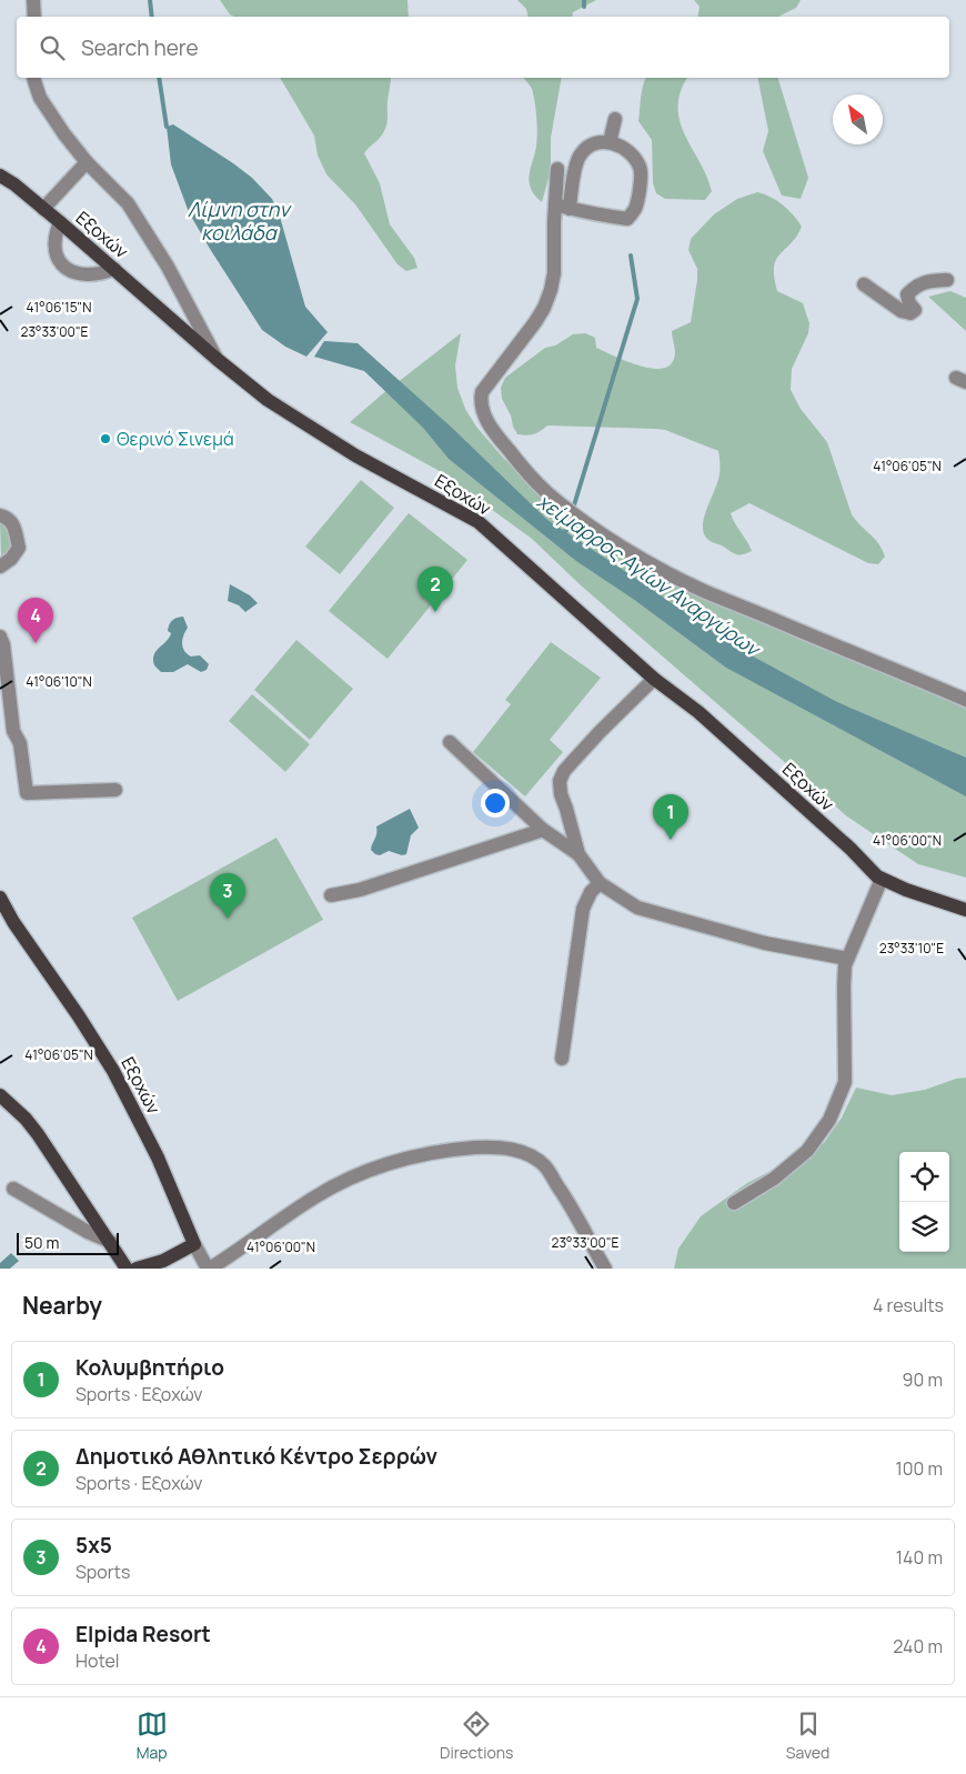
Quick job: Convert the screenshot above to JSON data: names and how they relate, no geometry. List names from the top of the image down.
{
  "streets": {
    "main road": ["Εξοχών"]
  },
  "water": ["Λίμνη στην κοιλάδα", "χείμαρρος Αγίων Αναργύρων"],
  "places": ["Θερινό Σινεμά"],
  "scale_bar": "50 m",
  "north": "top left",
  "page": {
    "search": "Search here",
    "pins": [
      "2",
      "4",
      "1",
      "3"
    ],
    "scale": "50 m",
    "heading": ["Nearby", "4 results"],
    "list": [
      {
        "mark": "1",
        "name": "Κολυμβητήριο",
        "note": "Sports · Εξοχών",
        "value": "90 m"
      },
      {
        "mark": "2",
        "name": "Δημοτικό Αθλητικό Κέντρο Σερρών",
        "note": "Sports · Εξοχών",
        "value": "100 m"
      },
      {
        "mark": "3",
        "name": "5x5",
        "note": "Sports",
        "value": "140 m"
      },
      {
        "mark": "4",
        "name": "Elpida Resort",
        "note": "Hotel",
        "value": "240 m"
      }
    ],
    "nav": ["Map", "Directions", "Saved"]
  },
  "coordinates": [
    "41°06'15\"N",
    "23°33'00\"E",
    "41°06'05\"N",
    "41°06'10\"N",
    "41°06'00\"N",
    "23°33'10\"E"
  ]
}
